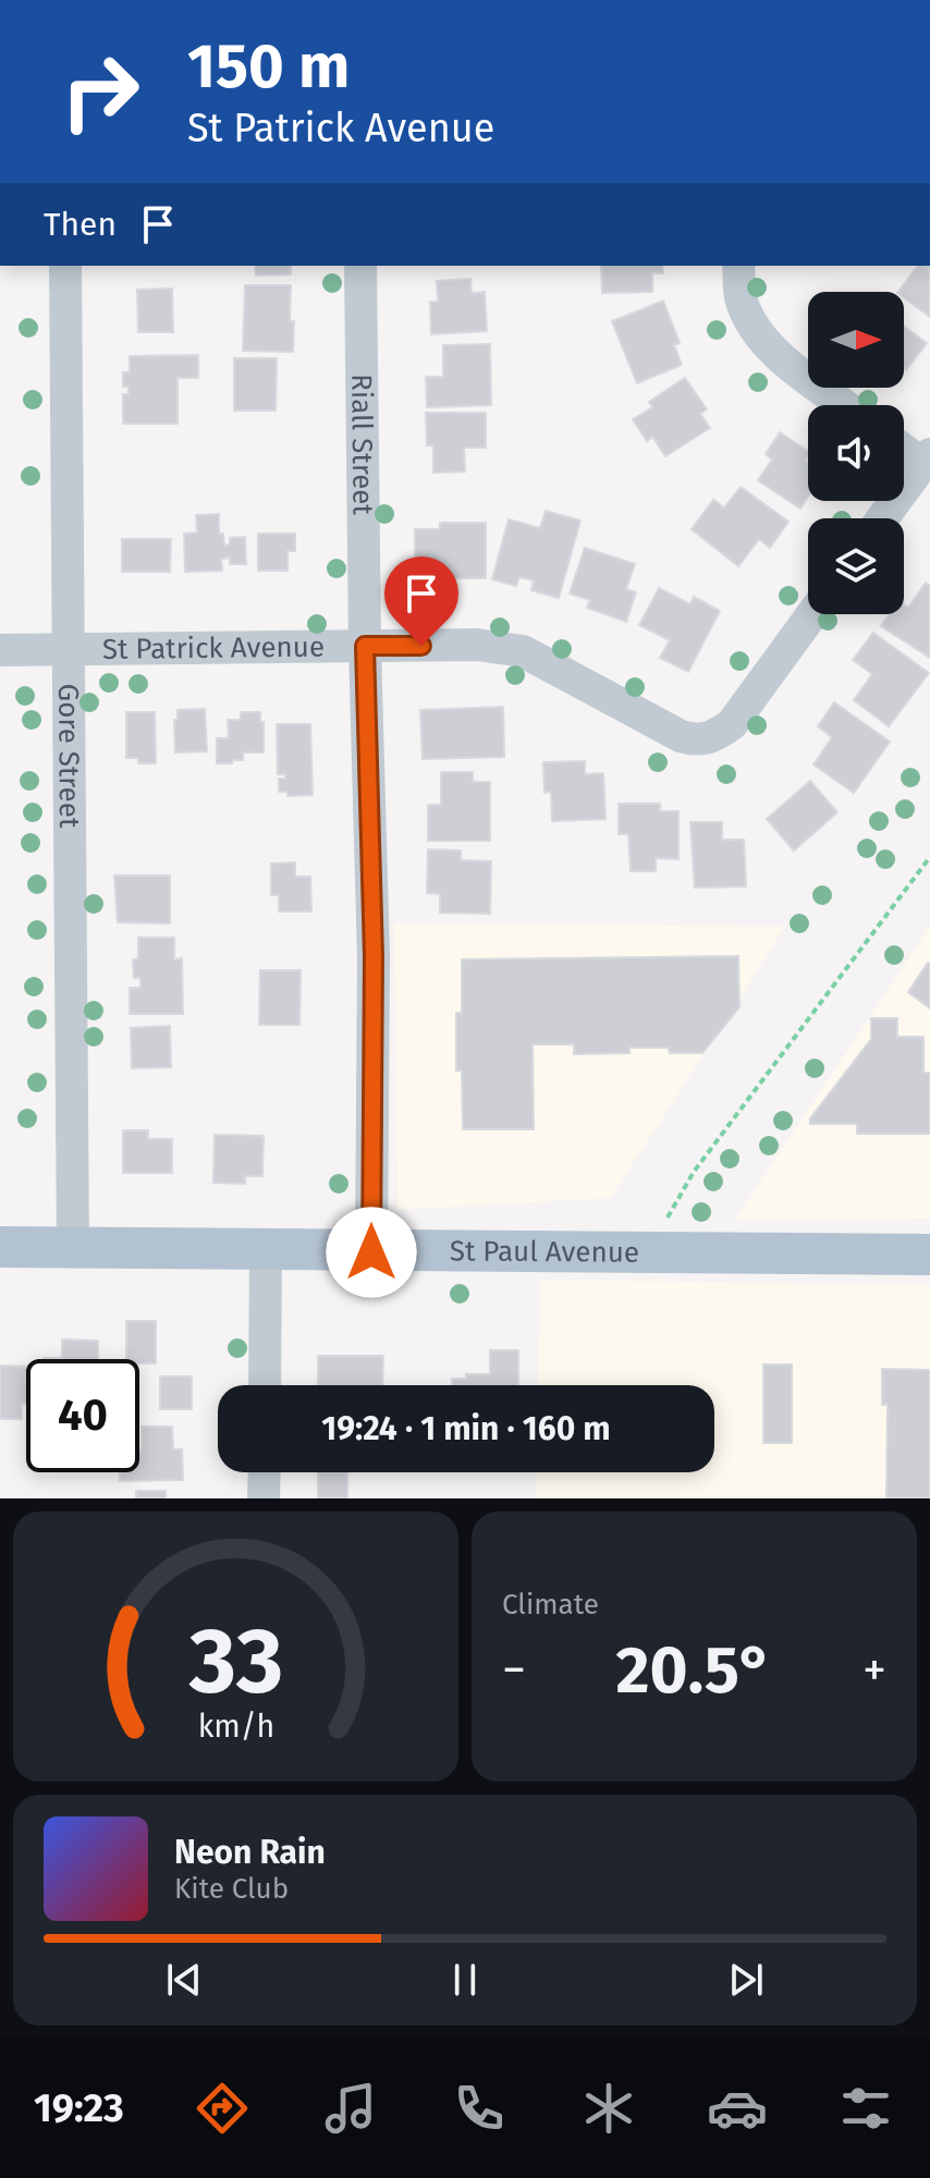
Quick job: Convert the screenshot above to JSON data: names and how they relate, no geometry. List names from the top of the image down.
{
  "streets": {
    "main road": ["St Paul Avenue"],
    "street": ["Riall Street", "St Patrick Avenue", "Gore Street"]
  },
  "crossings": [
    ["Riall Street", "St Patrick Avenue"],
    ["Riall Street", "St Paul Avenue"],
    ["St Patrick Avenue", "Gore Street"],
    ["Gore Street", "St Paul Avenue"]
  ],
  "north": "right",
  "page": {
    "turn": ["150 m", "St Patrick Avenue"],
    "then": "Then",
    "limit": "40",
    "trip": "19:24 · 1 min · 160 m",
    "tile": "Climate",
    "heat": ["−", "20.5°", "+"],
    "song": ["Neon Rain", "Kite Club"],
    "tabs": "19:23",
    "gauge": ["33", "km/h"]
  }
}
